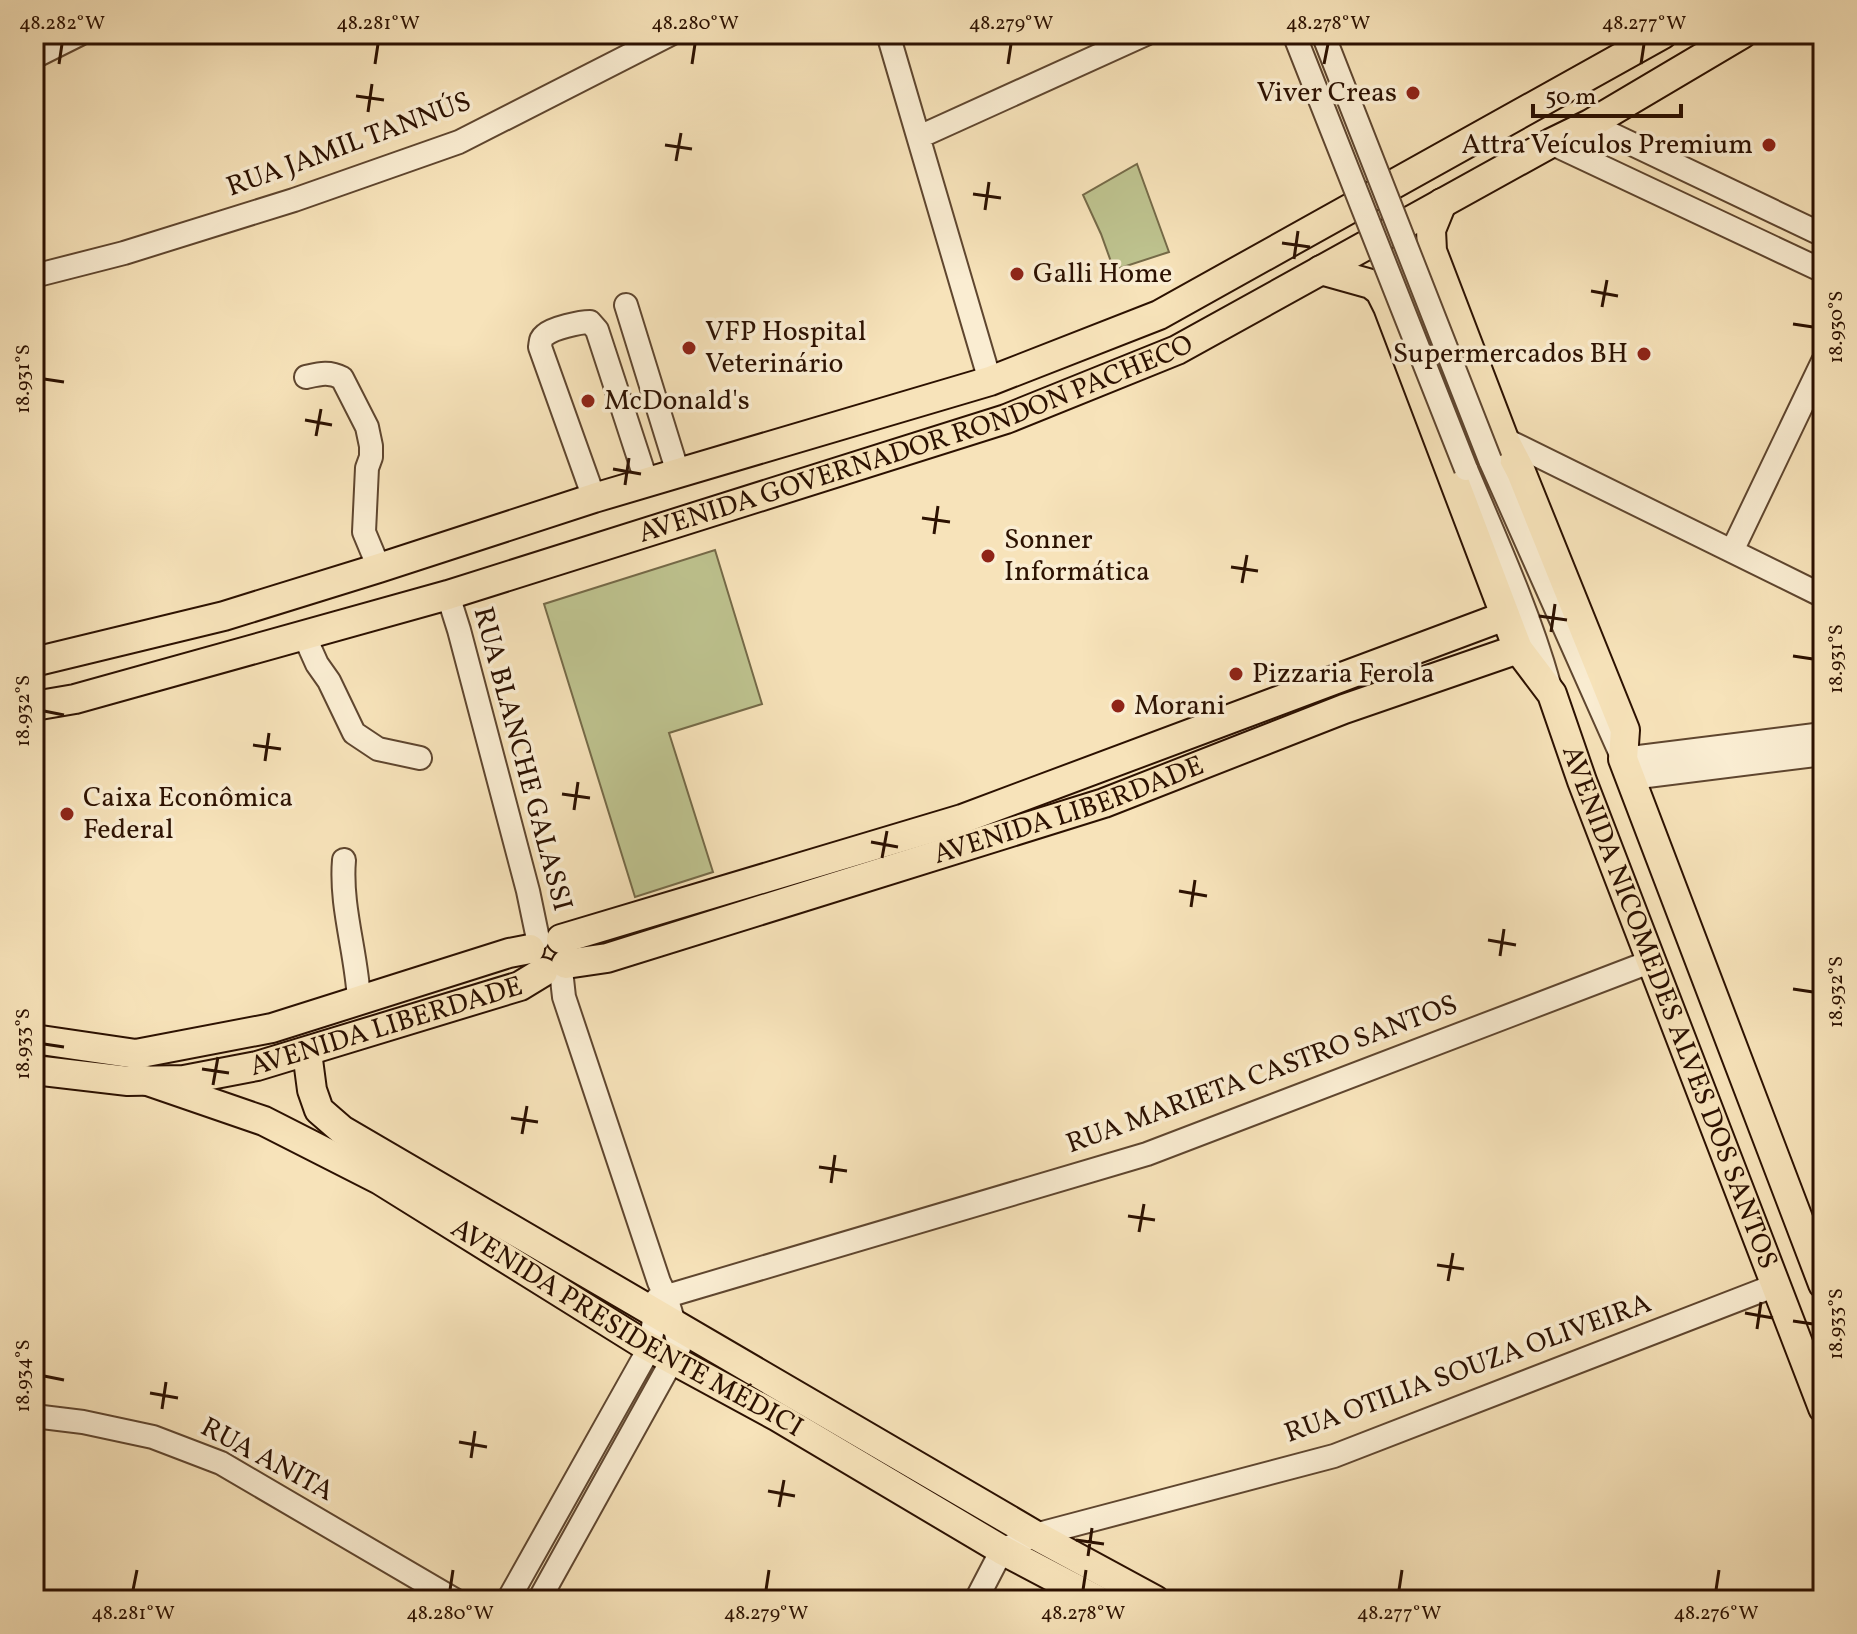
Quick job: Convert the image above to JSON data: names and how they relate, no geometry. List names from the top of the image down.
{
  "streets": {
    "main road": [
      "AVENIDA GOVERNADOR RONDON PACHECO",
      "AVENIDA LIBERDADE",
      "AVENIDA NICOMEDES ALVES DOS SANTOS",
      "AVENIDA PRESIDENTE MÉDICI"
    ],
    "street": [
      "RUA JAMIL TANNÚS",
      "RUA BLANCHE GALASSI",
      "RUA MARIETA CASTRO SANTOS",
      "RUA OTILIA SOUZA OLIVEIRA",
      "RUA ANITA"
    ]
  },
  "crossings": [
    ["AVENIDA GOVERNADOR RONDON PACHECO", "RUA BLANCHE GALASSI"],
    ["AVENIDA GOVERNADOR RONDON PACHECO", "AVENIDA NICOMEDES ALVES DOS SANTOS"],
    ["RUA BLANCHE GALASSI", "AVENIDA LIBERDADE"],
    ["AVENIDA LIBERDADE", "AVENIDA NICOMEDES ALVES DOS SANTOS"],
    ["AVENIDA LIBERDADE", "AVENIDA PRESIDENTE MÉDICI"],
    ["AVENIDA NICOMEDES ALVES DOS SANTOS", "RUA MARIETA CASTRO SANTOS"],
    ["AVENIDA NICOMEDES ALVES DOS SANTOS", "RUA OTILIA SOUZA OLIVEIRA"],
    ["RUA MARIETA CASTRO SANTOS", "AVENIDA PRESIDENTE MÉDICI"],
    ["AVENIDA PRESIDENTE MÉDICI", "RUA OTILIA SOUZA OLIVEIRA"]
  ],
  "places": [
    "Viver Creas",
    "Attra Veículos Premium",
    "Galli Home",
    "VFP Hospital Veterinário",
    "Supermercados BH",
    "McDonald's",
    "Sonner Informática",
    "Pizzaria Ferola",
    "Morani",
    "Caixa Econômica Federal"
  ],
  "scale_bar": "50 m",
  "coordinates": [
    "48.282°W",
    "48.281°W",
    "48.280°W",
    "48.279°W",
    "48.278°W",
    "48.277°W",
    "18.930°S",
    "18.931°S",
    "18.932°S",
    "18.933°S",
    "18.934°S",
    "48.276°W"
  ]
}
